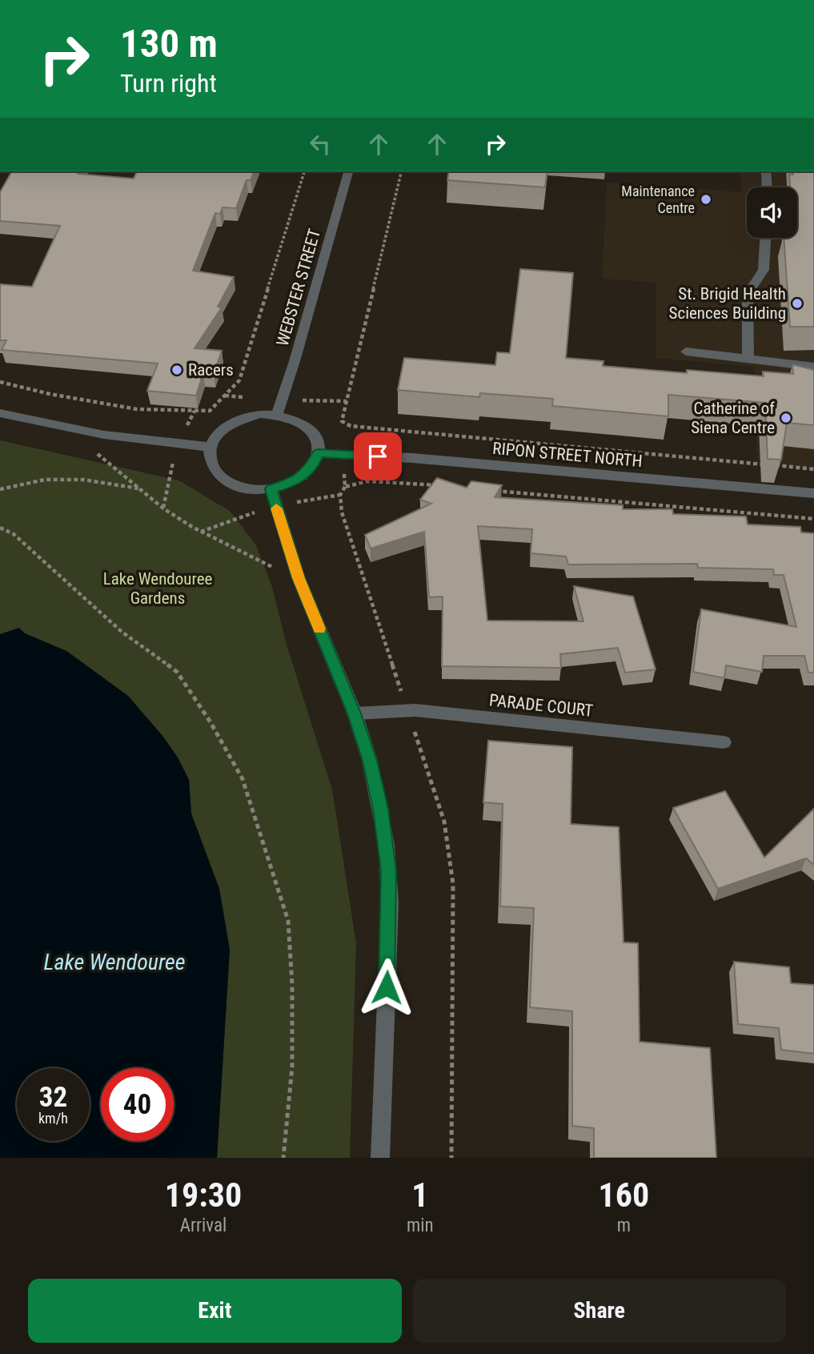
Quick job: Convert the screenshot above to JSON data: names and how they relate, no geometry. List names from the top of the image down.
{
  "streets": {
    "street": ["WEBSTER STREET", "RIPON STREET NORTH", "PARADE COURT"]
  },
  "crossings": [
    ["WEBSTER STREET", "RIPON STREET NORTH"]
  ],
  "water": ["Lake Wendouree"],
  "parks": ["Lake Wendouree Gardens"],
  "places": [
    "Maintenance Centre",
    "St. Brigid Health Sciences Building",
    "Racers",
    "Catherine of Siena Centre"
  ],
  "page": {
    "turn": ["130 m", "Turn right"],
    "speed": "32 km/h",
    "limit": "40",
    "eta": [
      "19:30",
      "Arrival",
      "1",
      "min",
      "160",
      "m"
    ],
    "buttons": ["Exit", "Share"]
  }
}
